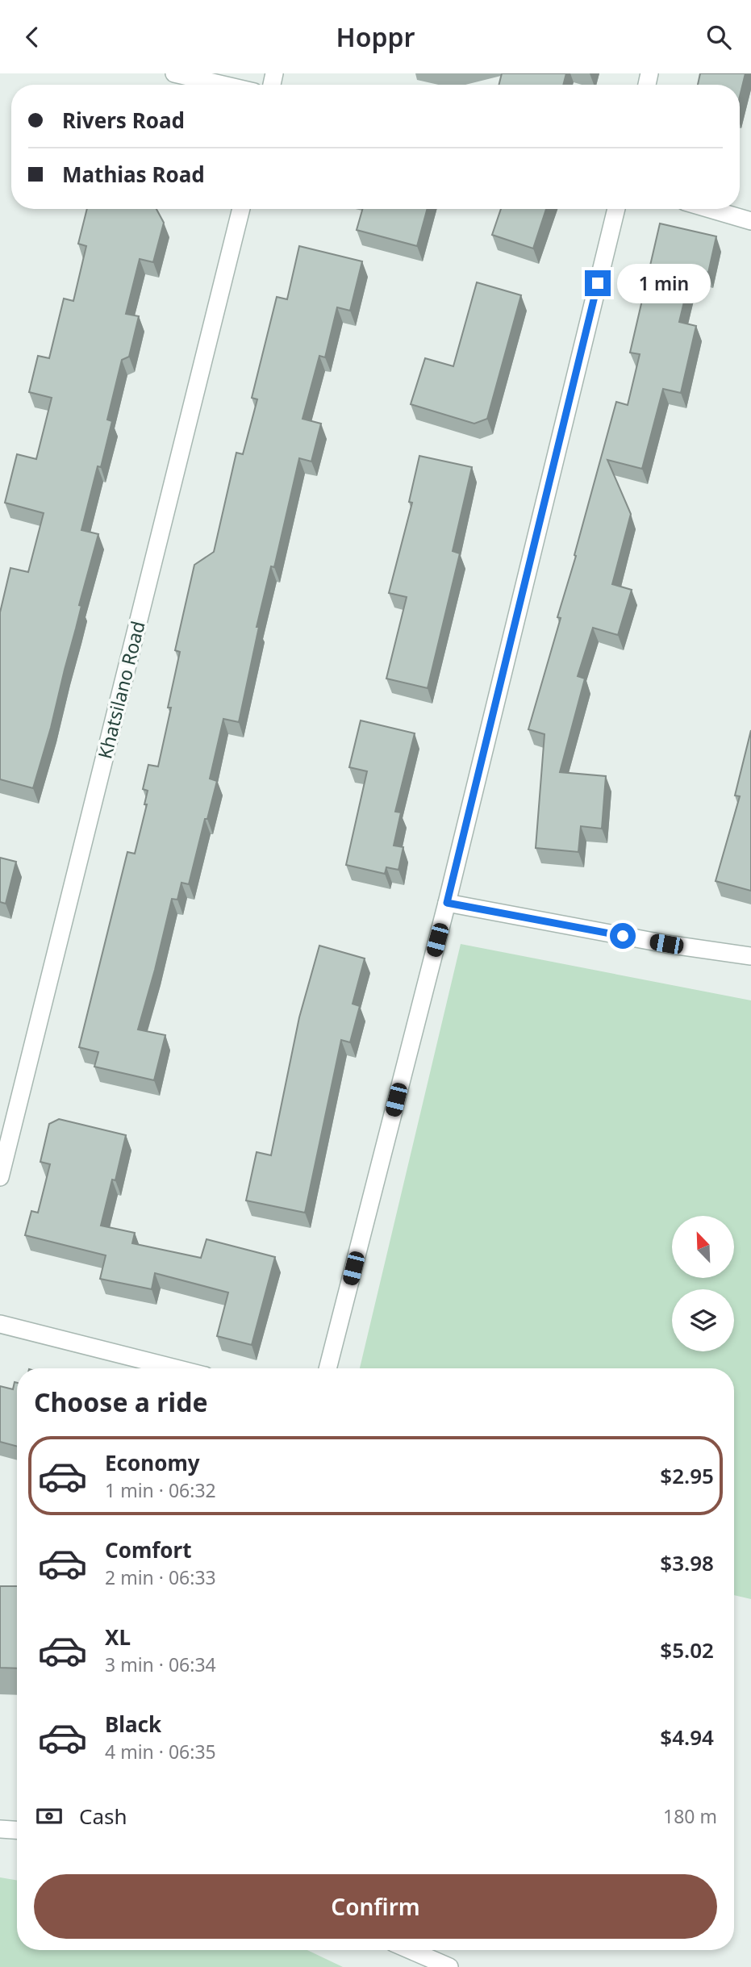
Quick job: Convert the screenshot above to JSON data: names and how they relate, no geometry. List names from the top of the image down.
{
  "streets": {
    "street": ["Khatsilano Road"]
  },
  "north": "top left",
  "page": {
    "header": "Hoppr",
    "banner": ["Rivers Road", "Mathias Road"],
    "bubble": "1 min",
    "heading": "Choose a ride",
    "list": [
      {
        "name": "Economy",
        "note": "1 min · 06:32",
        "value": "$2.95"
      },
      {
        "name": "Comfort",
        "note": "2 min · 06:33",
        "value": "$3.98"
      },
      {
        "name": "XL",
        "note": "3 min · 06:34",
        "value": "$5.02"
      },
      {
        "name": "Black",
        "note": "4 min · 06:35",
        "value": "$4.94"
      }
    ],
    "pay": ["Cash", "180 m"],
    "buttons": "Confirm"
  }
}
